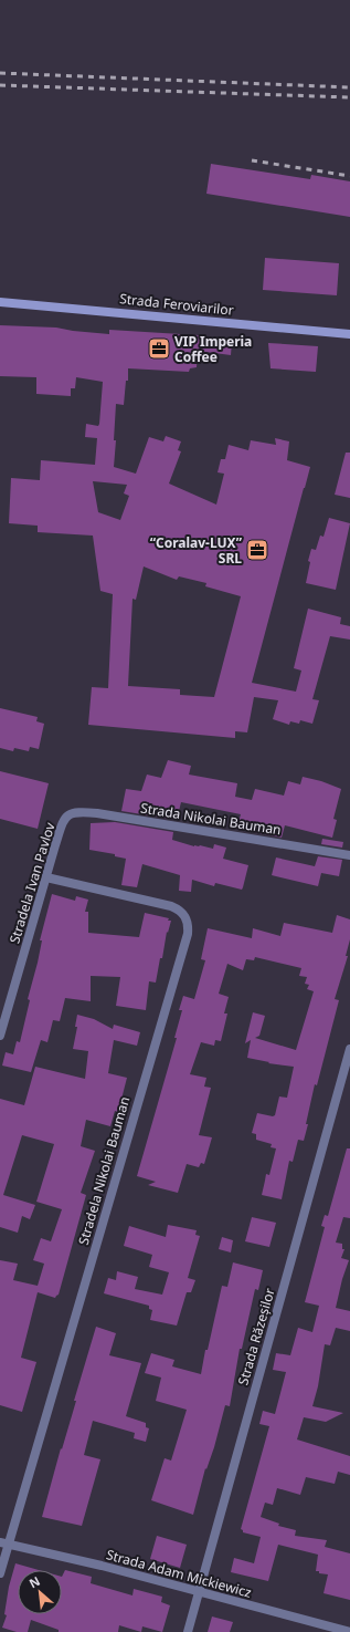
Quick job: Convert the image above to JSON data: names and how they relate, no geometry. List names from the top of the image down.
{
  "streets": {
    "main road": ["Strada Feroviarilor"],
    "street": [
      "Strada Nikolai Bauman",
      "Stradela Ivan Pavlov",
      "Stradela Nikolai Bauman",
      "Strada Răzeșilor",
      "Strada Adam Mickiewicz"
    ]
  },
  "crossings": [
    ["Strada Nikolai Bauman", "Stradela Ivan Pavlov"],
    ["Stradela Ivan Pavlov", "Stradela Nikolai Bauman"],
    ["Stradela Nikolai Bauman", "Strada Adam Mickiewicz"],
    ["Strada Răzeșilor", "Strada Adam Mickiewicz"]
  ],
  "places": {
    "office": ["VIP Imperia Coffee", "“Coralav-LUX” SRL"]
  },
  "north": "top left"
}
